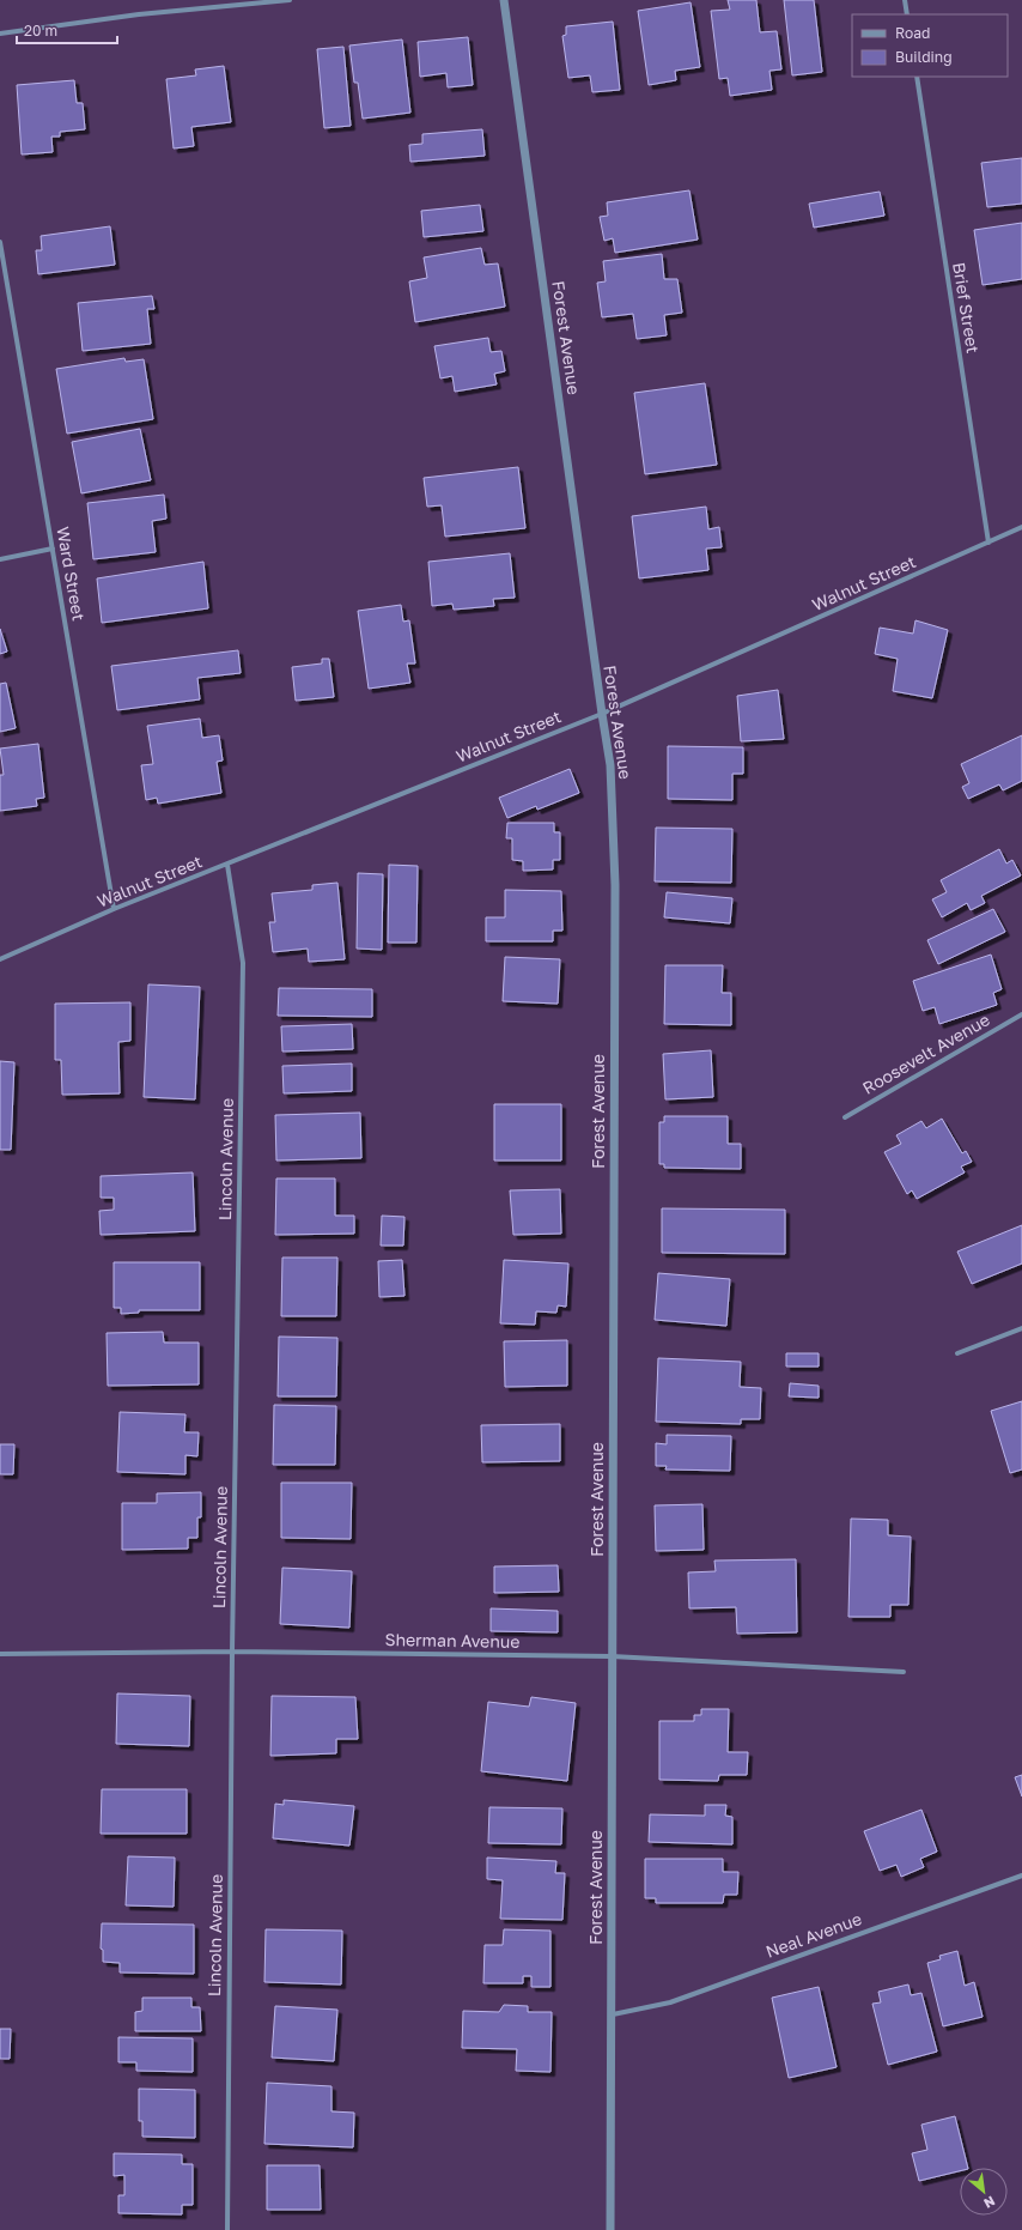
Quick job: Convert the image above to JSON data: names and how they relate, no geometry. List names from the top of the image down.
{
  "streets": {
    "street": [
      "Brief Street",
      "Forest Avenue",
      "Ward Street",
      "Walnut Street",
      "Roosevelt Avenue",
      "Lincoln Avenue",
      "Sherman Avenue",
      "Neal Avenue"
    ]
  },
  "crossings": [
    ["Brief Street", "Walnut Street"],
    ["Forest Avenue", "Walnut Street"],
    ["Forest Avenue", "Sherman Avenue"],
    ["Forest Avenue", "Neal Avenue"],
    ["Ward Street", "Walnut Street"],
    ["Walnut Street", "Lincoln Avenue"],
    ["Lincoln Avenue", "Sherman Avenue"]
  ],
  "legend": ["Road", "Building"],
  "scale_bar": "20 m",
  "north": "bottom right"
}
